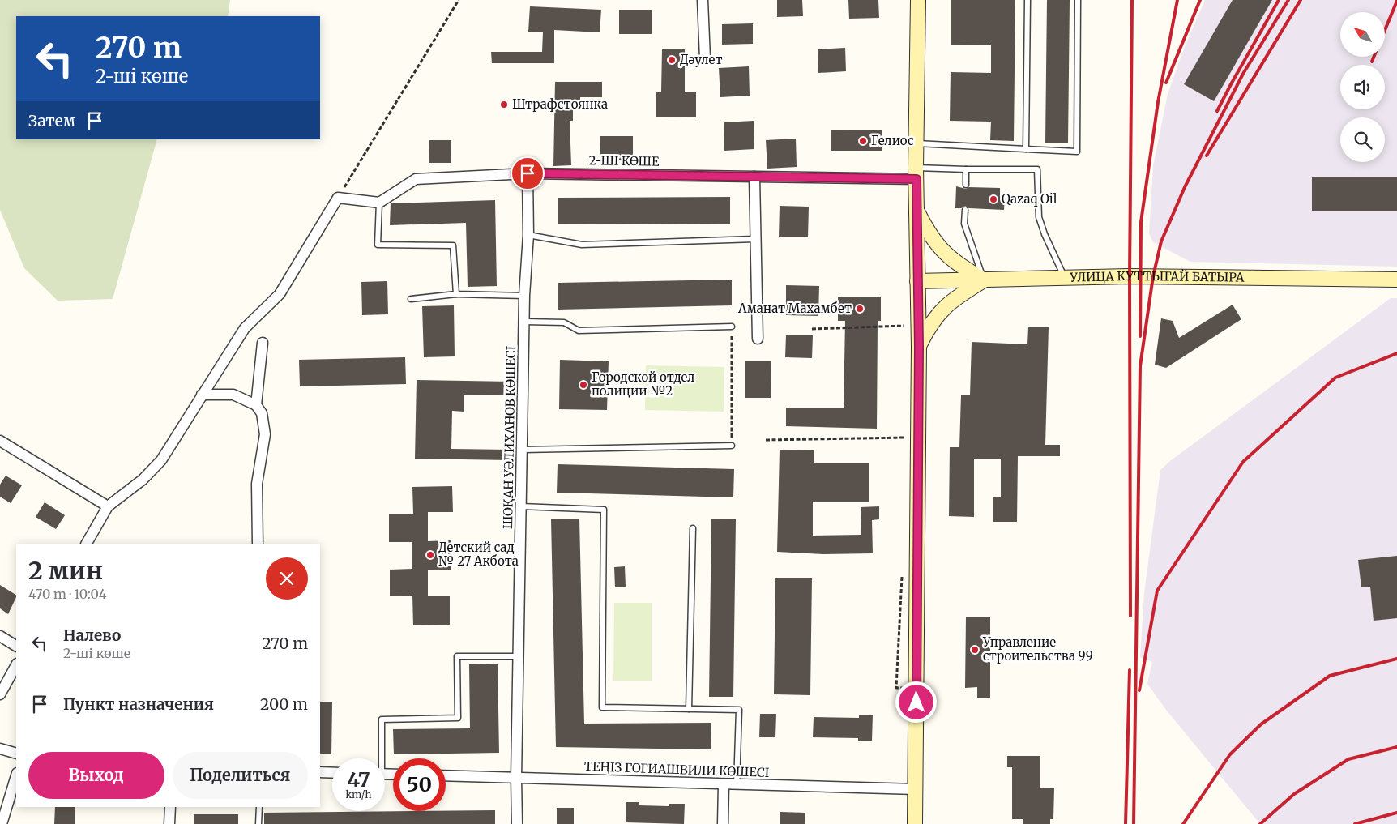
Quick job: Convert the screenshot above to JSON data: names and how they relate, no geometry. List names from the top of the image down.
{
  "streets": {
    "main road": ["УЛИЦА КУТТЫГАЙ БАТЫРА"],
    "street": ["2-ШІ КӨШЕ", "ШОҚАН УӘЛИХАНОВ КӨШЕСІ", "ТЕҢІЗ ГОГИАШВИЛИ КӨШЕСІ"]
  },
  "crossings": [
    ["2-ШІ КӨШЕ", "ШОҚАН УӘЛИХАНОВ КӨШЕСІ"],
    ["ШОҚАН УӘЛИХАНОВ КӨШЕСІ", "ТЕҢІЗ ГОГИАШВИЛИ КӨШЕСІ"]
  ],
  "places": [
    "Дәулет",
    "Штрафстоянка",
    "Гелиос",
    "Qazaq Oil",
    "Аманат Махамбет",
    "Городской отдел полиции №2",
    "Детский сад № 27 Акбота",
    "Управление строительства 99"
  ],
  "north": "top left",
  "page": {
    "turn": ["270 m", "2-ші көше"],
    "then": "Затем",
    "heading": ["2 мин", "470 m · 10:04"],
    "list": [
      {
        "name": "Налево",
        "note": "2-ші көше",
        "value": "270 m"
      },
      {
        "name": "Пункт назначения",
        "value": "200 m"
      }
    ],
    "buttons": ["Выход", "Поделиться"],
    "speed": "47 km/h",
    "limit": "50"
  }
}
